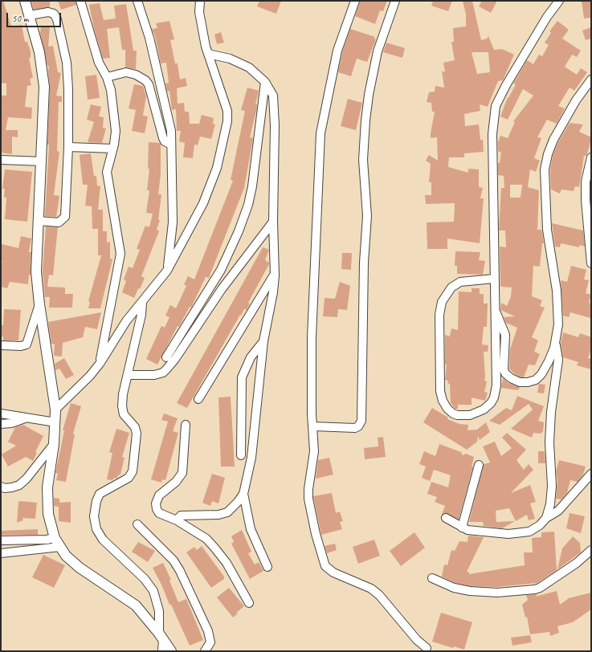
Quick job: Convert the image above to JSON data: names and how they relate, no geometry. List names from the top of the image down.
{
  "scale_bar": "50 m"
}
